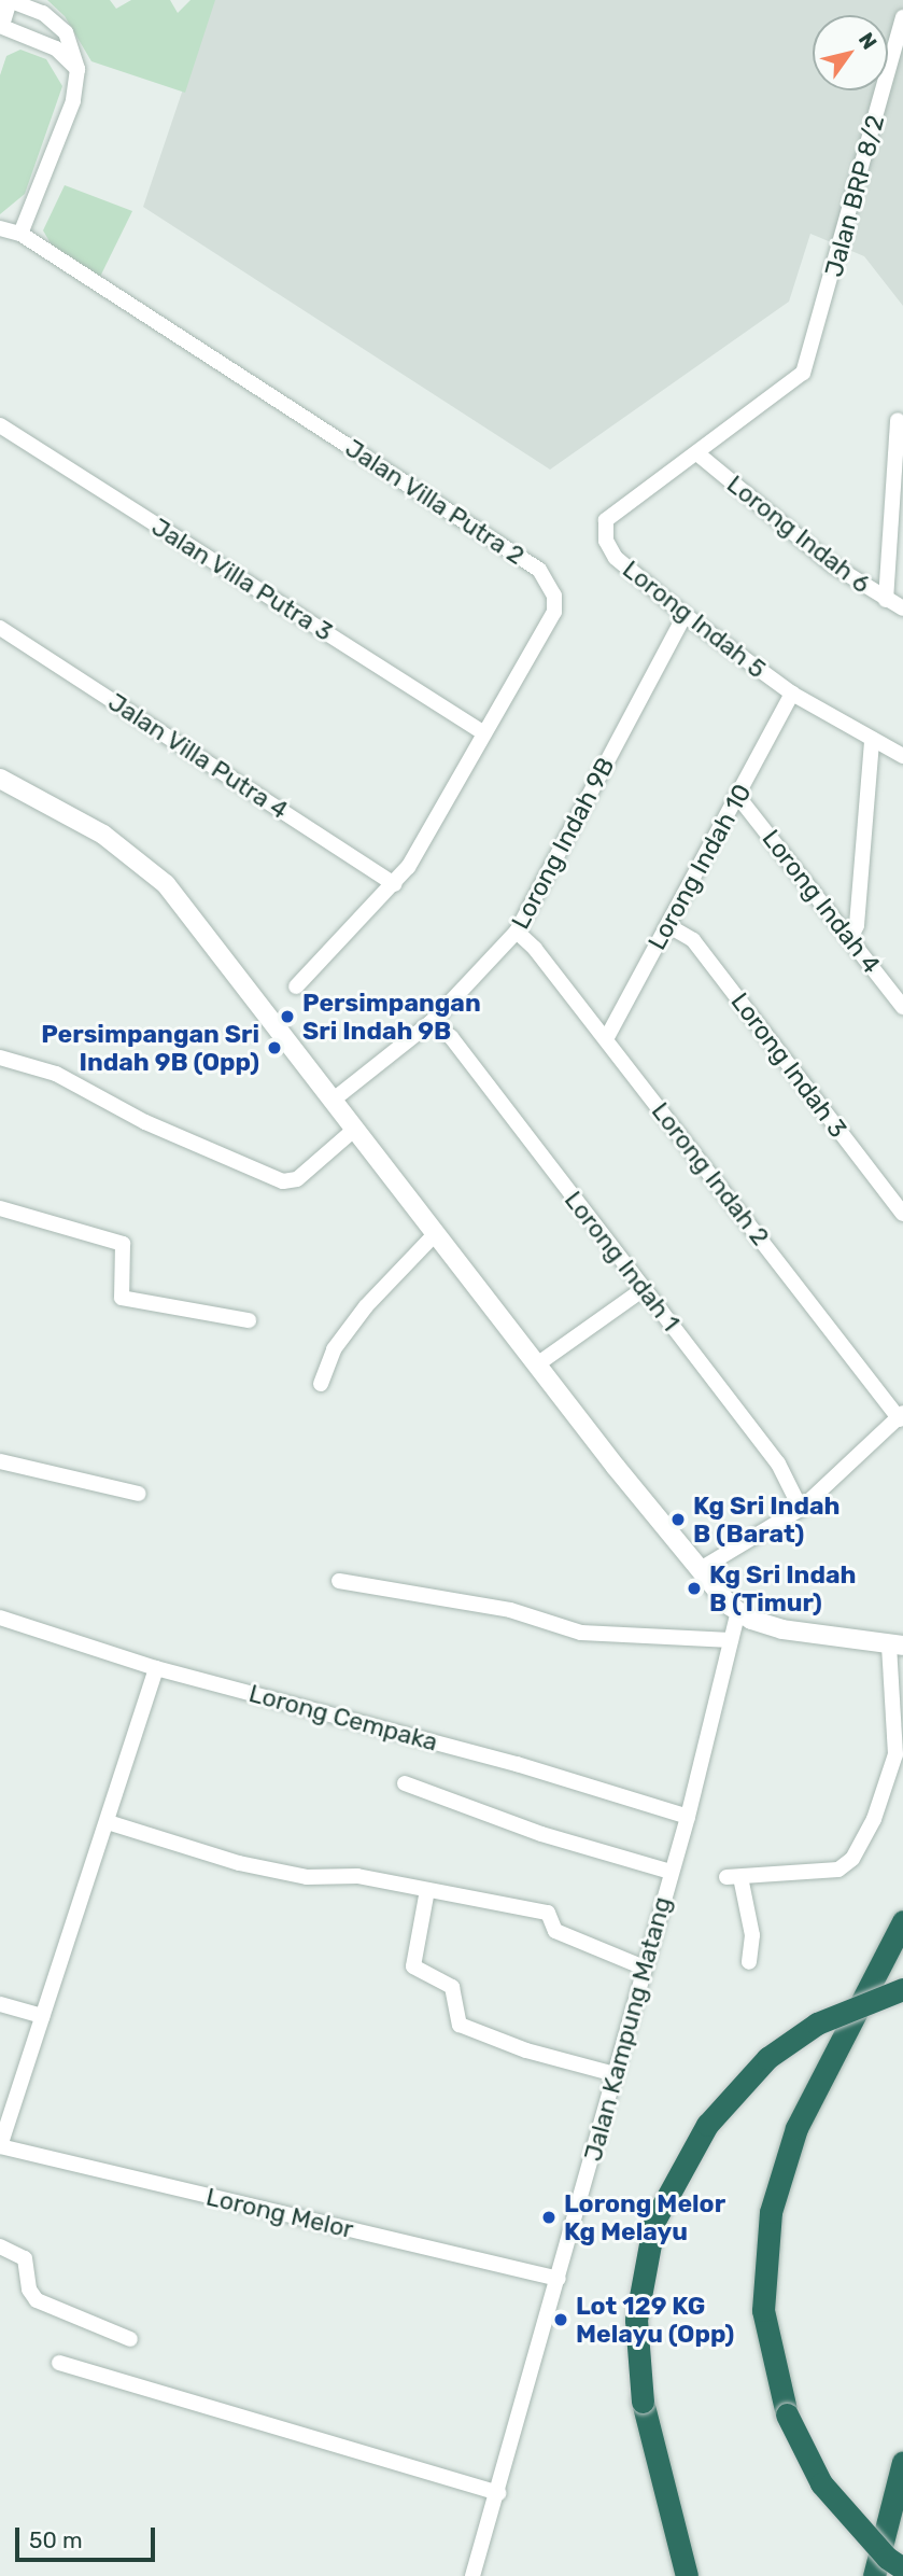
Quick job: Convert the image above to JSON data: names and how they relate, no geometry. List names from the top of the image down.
{
  "streets": {
    "street": [
      "Jalan BRP 8/2",
      "Jalan Villa Putra 2",
      "Lorong Indah 6",
      "Jalan Villa Putra 3",
      "Lorong Indah 5",
      "Jalan Villa Putra 4",
      "Lorong Indah 9B",
      "Lorong Indah 10",
      "Lorong Indah 4",
      "Lorong Indah 3",
      "Lorong Indah 2",
      "Lorong Indah 1",
      "Lorong Cempaka",
      "Jalan Kampung Matang",
      "Lorong Melor"
    ]
  },
  "crossings": [
    ["Jalan BRP 8/2", "Lorong Indah 5"],
    ["Jalan Villa Putra 2", "Jalan Villa Putra 3"],
    ["Jalan Villa Putra 2", "Jalan Villa Putra 4"],
    ["Lorong Indah 6", "Lorong Indah 5"],
    ["Lorong Indah 5", "Lorong Indah 9B"],
    ["Lorong Indah 5", "Lorong Indah 10"],
    ["Lorong Indah 9B", "Lorong Indah 2"],
    ["Lorong Indah 9B", "Lorong Indah 1"],
    ["Lorong Indah 10", "Lorong Indah 4"],
    ["Lorong Indah 10", "Lorong Indah 3"],
    ["Lorong Indah 10", "Lorong Indah 2"],
    ["Lorong Cempaka", "Jalan Kampung Matang"],
    ["Jalan Kampung Matang", "Lorong Melor"]
  ],
  "places": [
    "Persimpangan Sri Indah 9B",
    "Persimpangan Sri Indah 9B (Opp)",
    "Kg Sri Indah B (Barat)",
    "Kg Sri Indah B (Timur)",
    "Lorong Melor Kg Melayu",
    "Lot 129 KG Melayu (Opp)"
  ],
  "scale_bar": "50 m",
  "north": "top right"
}
